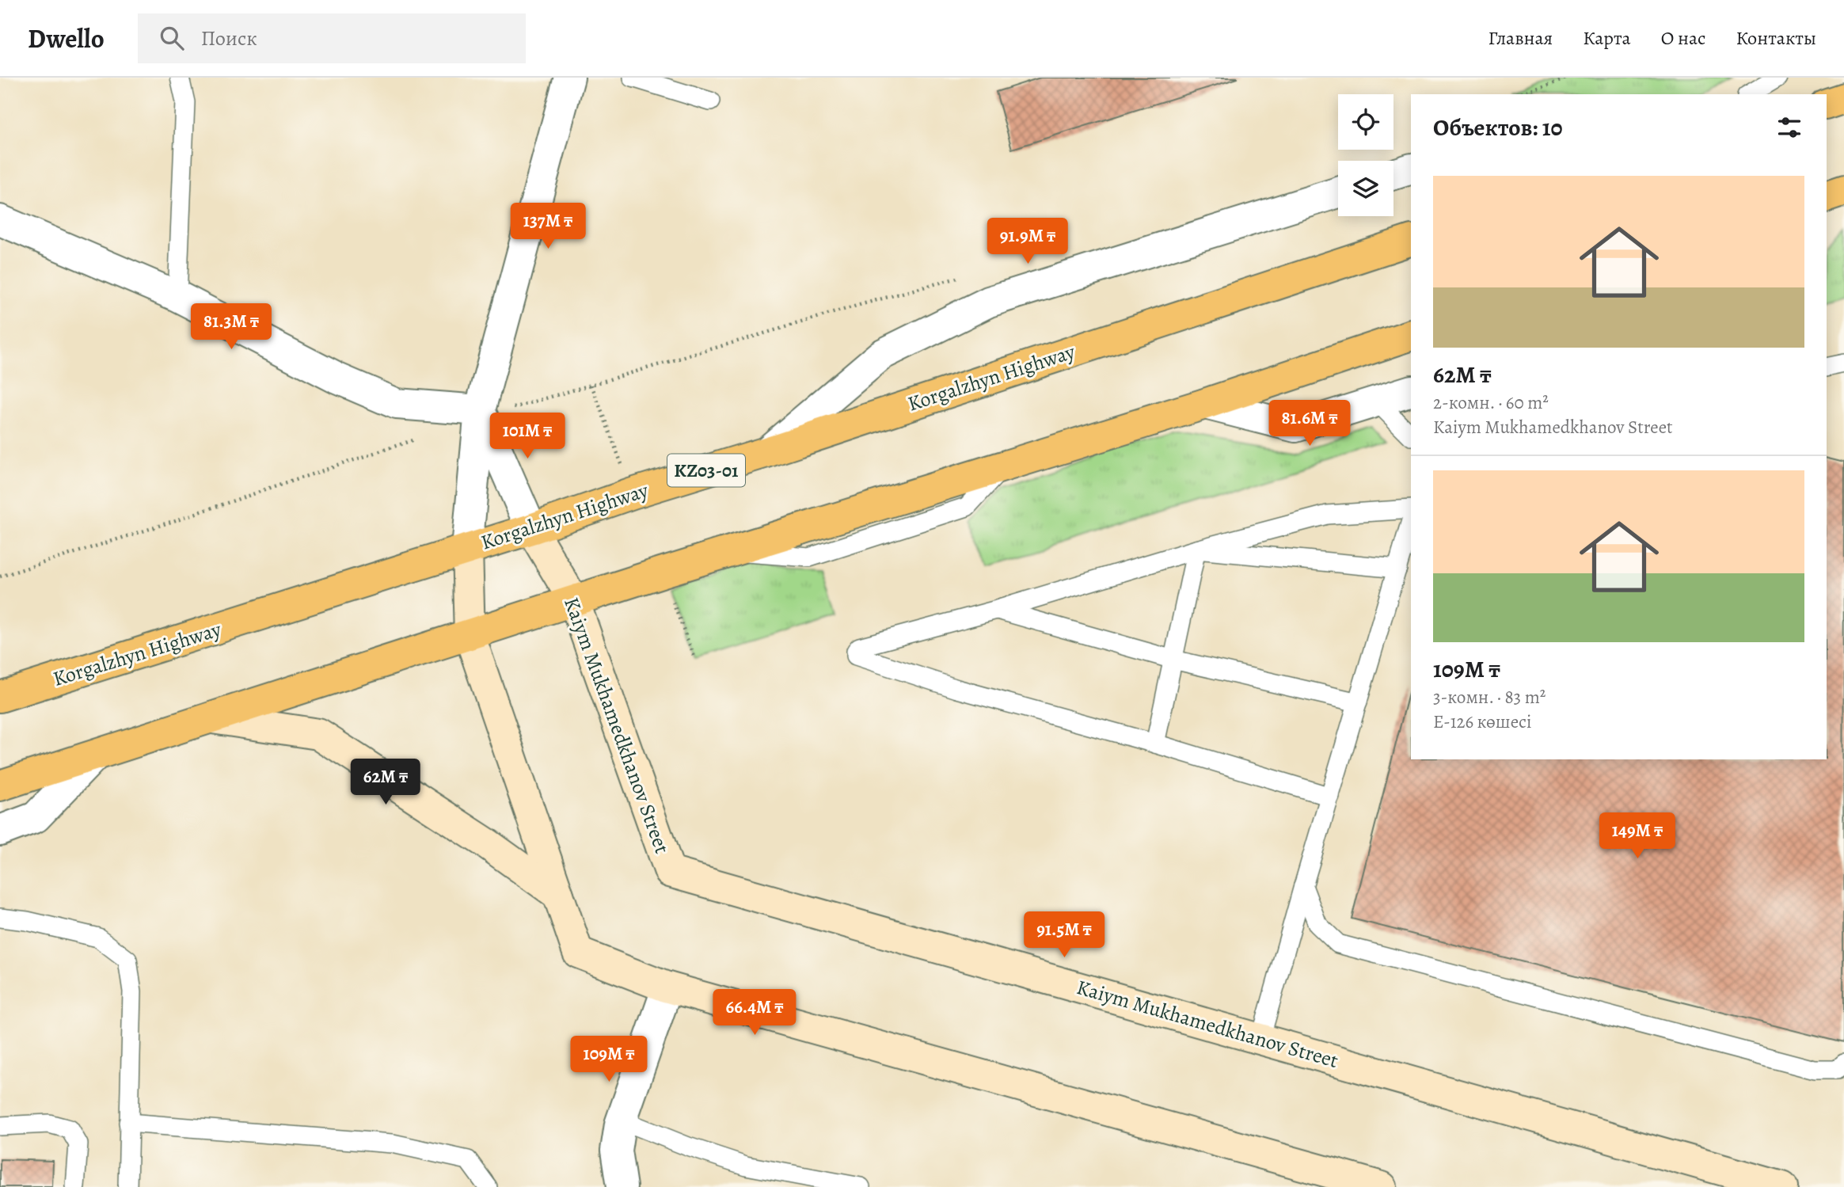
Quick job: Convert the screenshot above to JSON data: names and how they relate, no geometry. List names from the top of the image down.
{
  "streets": {
    "main road": ["Korgalzhyn Highway", "KZ03-01", "Kaiym Mukhamedkhanov Street"]
  },
  "crossings": [
    ["Korgalzhyn Highway", "Kaiym Mukhamedkhanov Street"]
  ],
  "page": {
    "header": "Dwello",
    "search": "Поиск",
    "nav": [
      "Главная",
      "Карта",
      "О нас",
      "Контакты"
    ],
    "heading": "Объектов: 10",
    "list": [
      {
        "name": "62M ₸",
        "note": "2-комн. · 60 m² · Kaiym Mukhamedkhanov Street"
      },
      {
        "name": "109M ₸",
        "note": "3-комн. · 83 m² · Е-126 көшесі"
      }
    ],
    "price": [
      "137M ₸",
      "91.9M ₸",
      "81.3M ₸",
      "81.6M ₸",
      "101M ₸",
      "62M ₸",
      "149M ₸",
      "91.5M ₸",
      "66.4M ₸",
      "109M ₸"
    ]
  }
}
